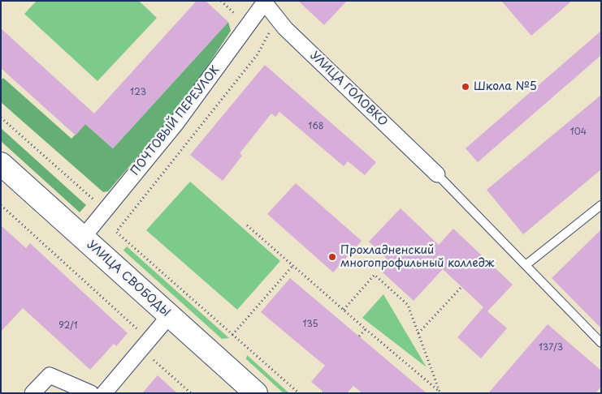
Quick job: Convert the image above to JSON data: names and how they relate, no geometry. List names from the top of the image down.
{
  "streets": {
    "main road": ["УЛИЦА СВОБОДЫ"],
    "street": ["УЛИЦА ГОЛОВКО", "ПОЧТОВЫЙ ПЕРЕУЛОК"]
  },
  "crossings": [
    ["УЛИЦА ГОЛОВКО", "ПОЧТОВЫЙ ПЕРЕУЛОК"],
    ["ПОЧТОВЫЙ ПЕРЕУЛОК", "УЛИЦА СВОБОДЫ"]
  ],
  "places": ["Школа №5", "Прохладненский многопрофильный колледж"],
  "house_numbers": [
    "123",
    "168",
    "104",
    "135",
    "92/1",
    "137/3"
  ]
}
